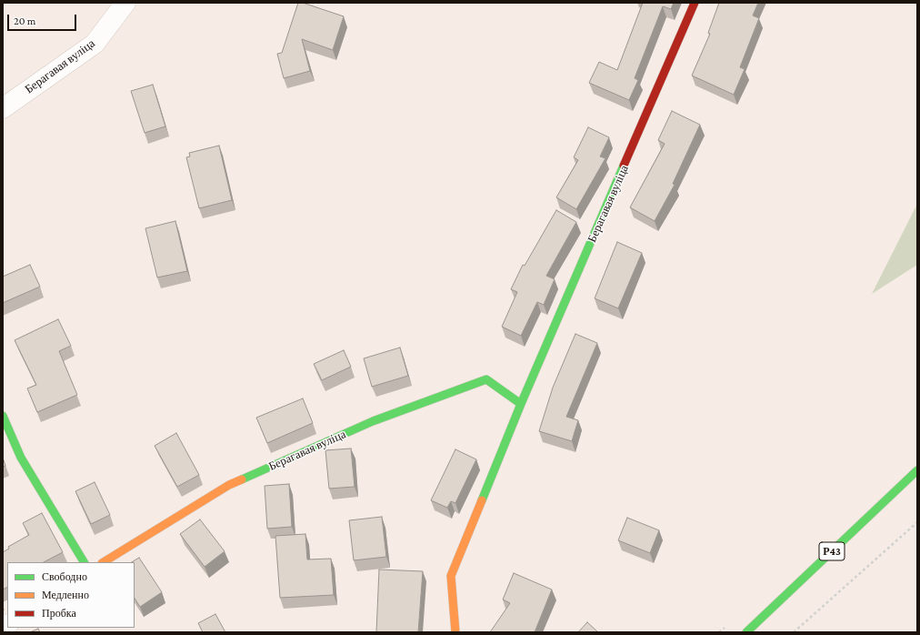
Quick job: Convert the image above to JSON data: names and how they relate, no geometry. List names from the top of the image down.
{
  "streets": {
    "street": ["Берагавая вуліца", "Р43"]
  },
  "legend": ["Свободно", "Медленно", "Пробка"],
  "scale_bar": "20 m"
}
